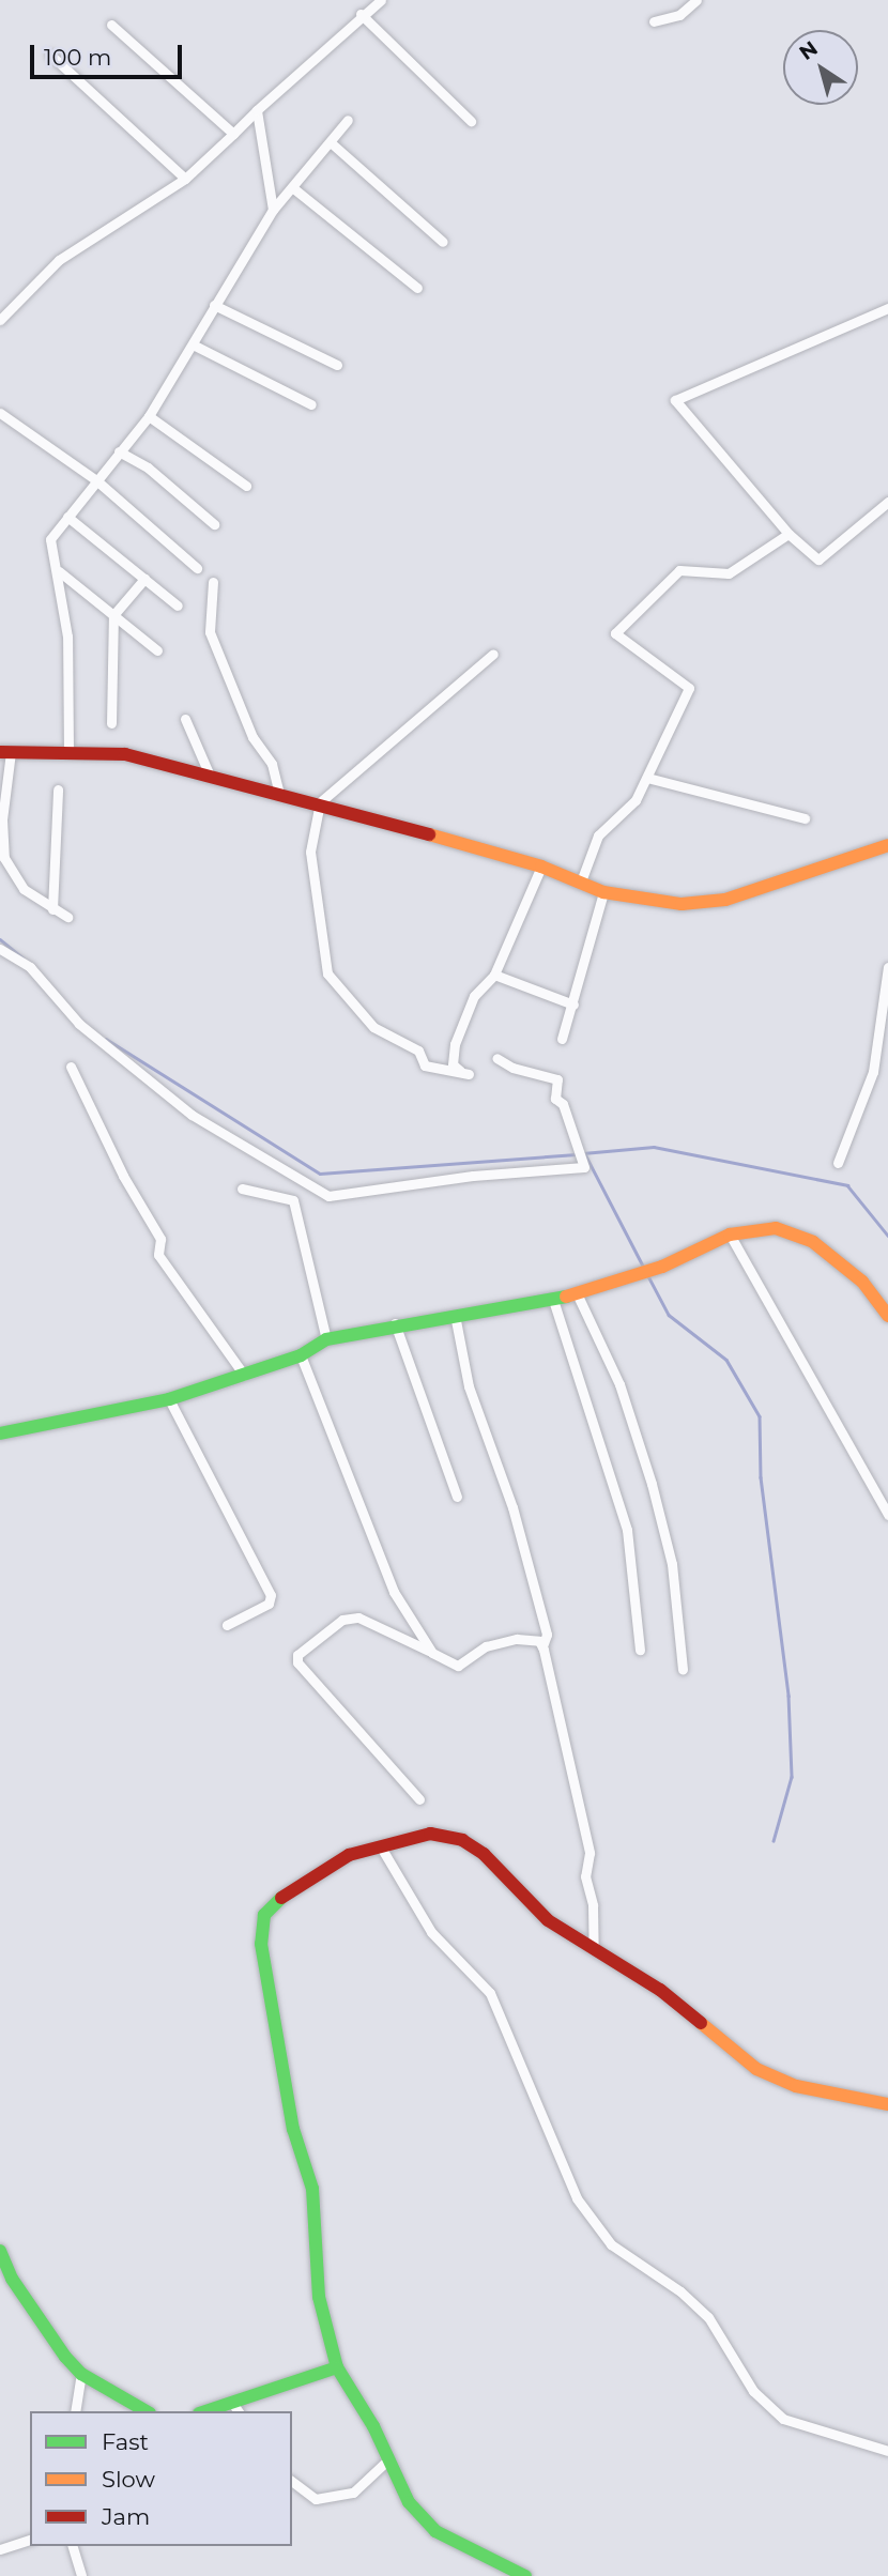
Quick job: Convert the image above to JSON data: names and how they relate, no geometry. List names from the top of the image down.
{
  "legend": ["Fast", "Slow", "Jam"],
  "scale_bar": "100 m",
  "north": "top left"
}
